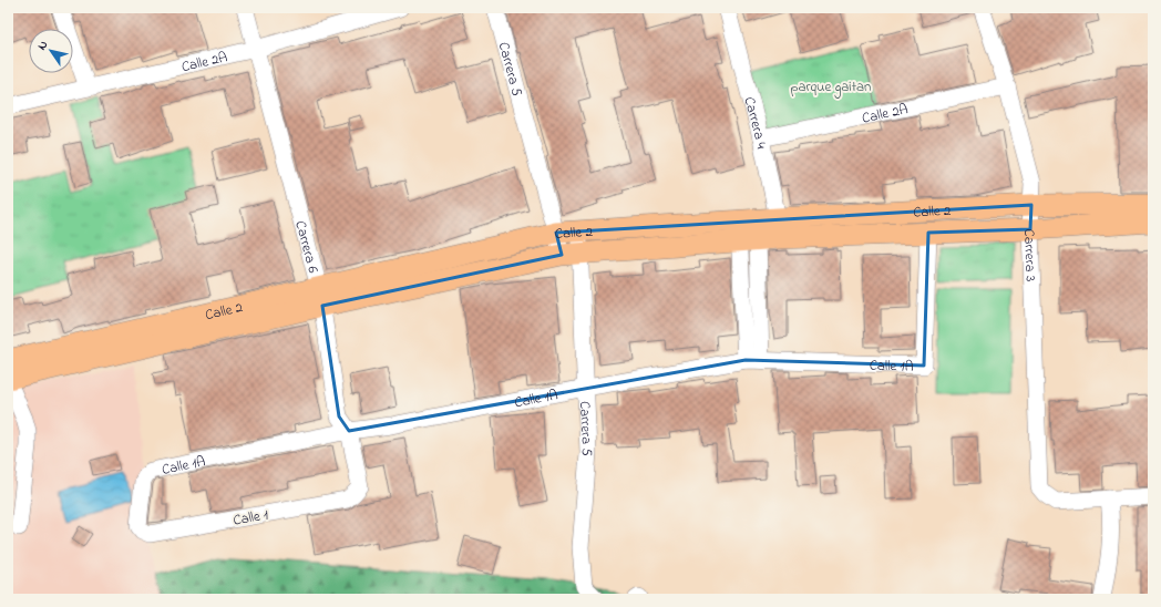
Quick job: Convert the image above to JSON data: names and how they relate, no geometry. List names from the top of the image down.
{
  "streets": {
    "main road": ["Calle 2"],
    "street": [
      "Calle 2A",
      "Carrera 5",
      "Carrera 4",
      "Carrera 6",
      "Carrera 3",
      "Calle 1A",
      "Calle 1"
    ]
  },
  "crossings": [
    ["Calle 2A", "Carrera 4"],
    ["Calle 2A", "Carrera 6"],
    ["Calle 2A", "Carrera 3"],
    ["Carrera 5", "Calle 2"],
    ["Carrera 5", "Calle 1A"],
    ["Carrera 4", "Calle 2"],
    ["Carrera 4", "Calle 1A"],
    ["Calle 2", "Carrera 6"],
    ["Calle 2", "Carrera 3"],
    ["Calle 2", "Calle 1A"],
    ["Carrera 6", "Calle 1A"],
    ["Carrera 6", "Calle 1"],
    ["Calle 1A", "Calle 1"]
  ],
  "parks": ["parque gaitan"],
  "north": "top left"
}
